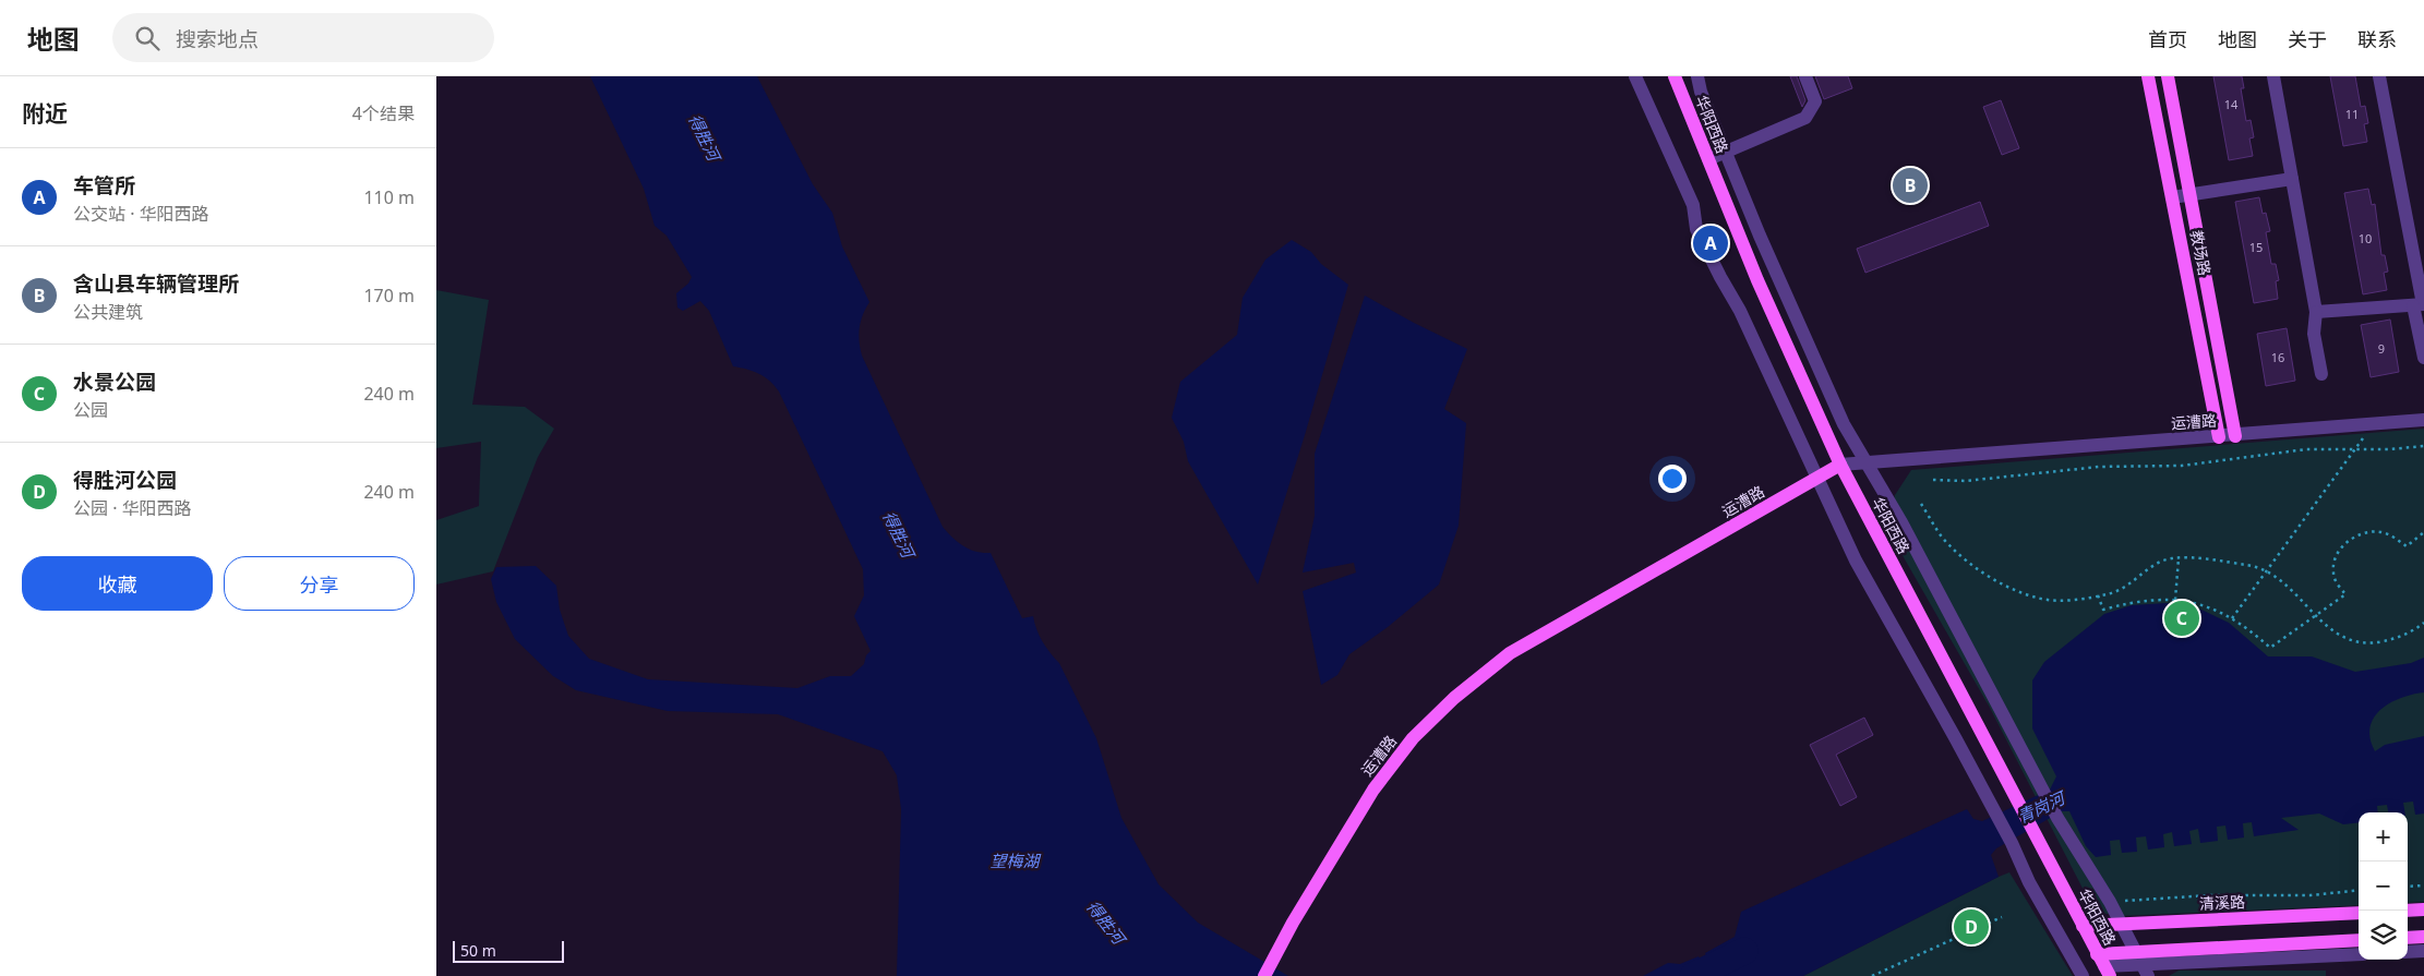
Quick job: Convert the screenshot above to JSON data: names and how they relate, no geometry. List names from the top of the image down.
{
  "streets": {
    "main road": [
      "华阳西路",
      "教场路",
      "运漕路",
      "清溪路"
    ]
  },
  "crossings": [
    ["华阳西路", "运漕路"],
    ["华阳西路", "清溪路"],
    ["教场路", "运漕路"]
  ],
  "water": ["得胜河", "青岗河", "望梅湖"],
  "house_numbers": [
    "14",
    "11",
    "10",
    "15",
    "9",
    "16"
  ],
  "scale_bar": "50 m",
  "page": {
    "header": "地图",
    "search": "搜索地点",
    "nav": [
      "首页",
      "地图",
      "关于",
      "联系"
    ],
    "heading": ["附近", "4个结果"],
    "list": [
      {
        "mark": "A",
        "name": "车管所",
        "note": "公交站 · 华阳西路",
        "value": "110 m"
      },
      {
        "mark": "B",
        "name": "含山县车辆管理所",
        "note": "公共建筑",
        "value": "170 m"
      },
      {
        "mark": "C",
        "name": "水景公园",
        "note": "公园",
        "value": "240 m"
      },
      {
        "mark": "D",
        "name": "得胜河公园",
        "note": "公园 · 华阳西路",
        "value": "240 m"
      }
    ],
    "pins": [
      "B",
      "A",
      "C",
      "D"
    ],
    "buttons": ["收藏", "分享"],
    "map_buttons": ["+", "−"],
    "scale": "50 m"
  }
}
